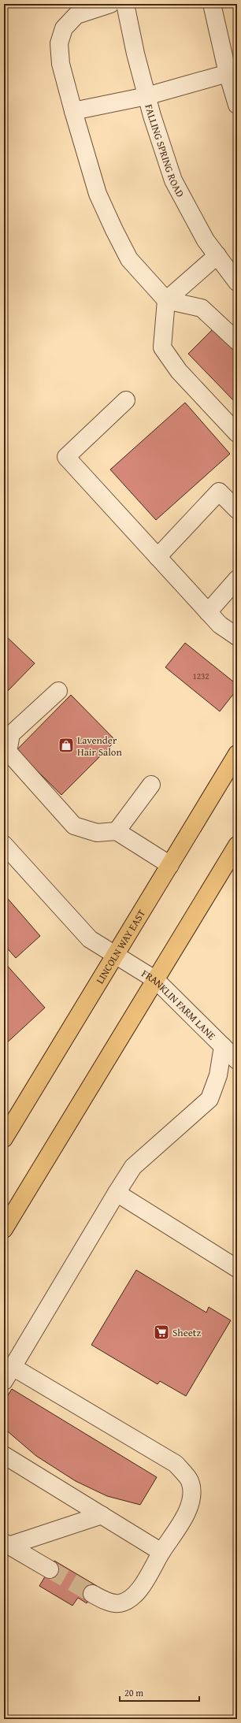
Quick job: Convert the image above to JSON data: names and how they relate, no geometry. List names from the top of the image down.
{
  "streets": {
    "highway": ["LINCOLN WAY EAST"],
    "street": ["FALLING SPRING ROAD", "FRANKLIN FARM LANE"]
  },
  "crossings": [
    ["LINCOLN WAY EAST", "FRANKLIN FARM LANE"]
  ],
  "places": {
    "shop": ["Lavender Hair Salon"],
    "supermarket": ["Sheetz"]
  },
  "house_numbers": ["1232"],
  "scale_bar": "20 m"
}
